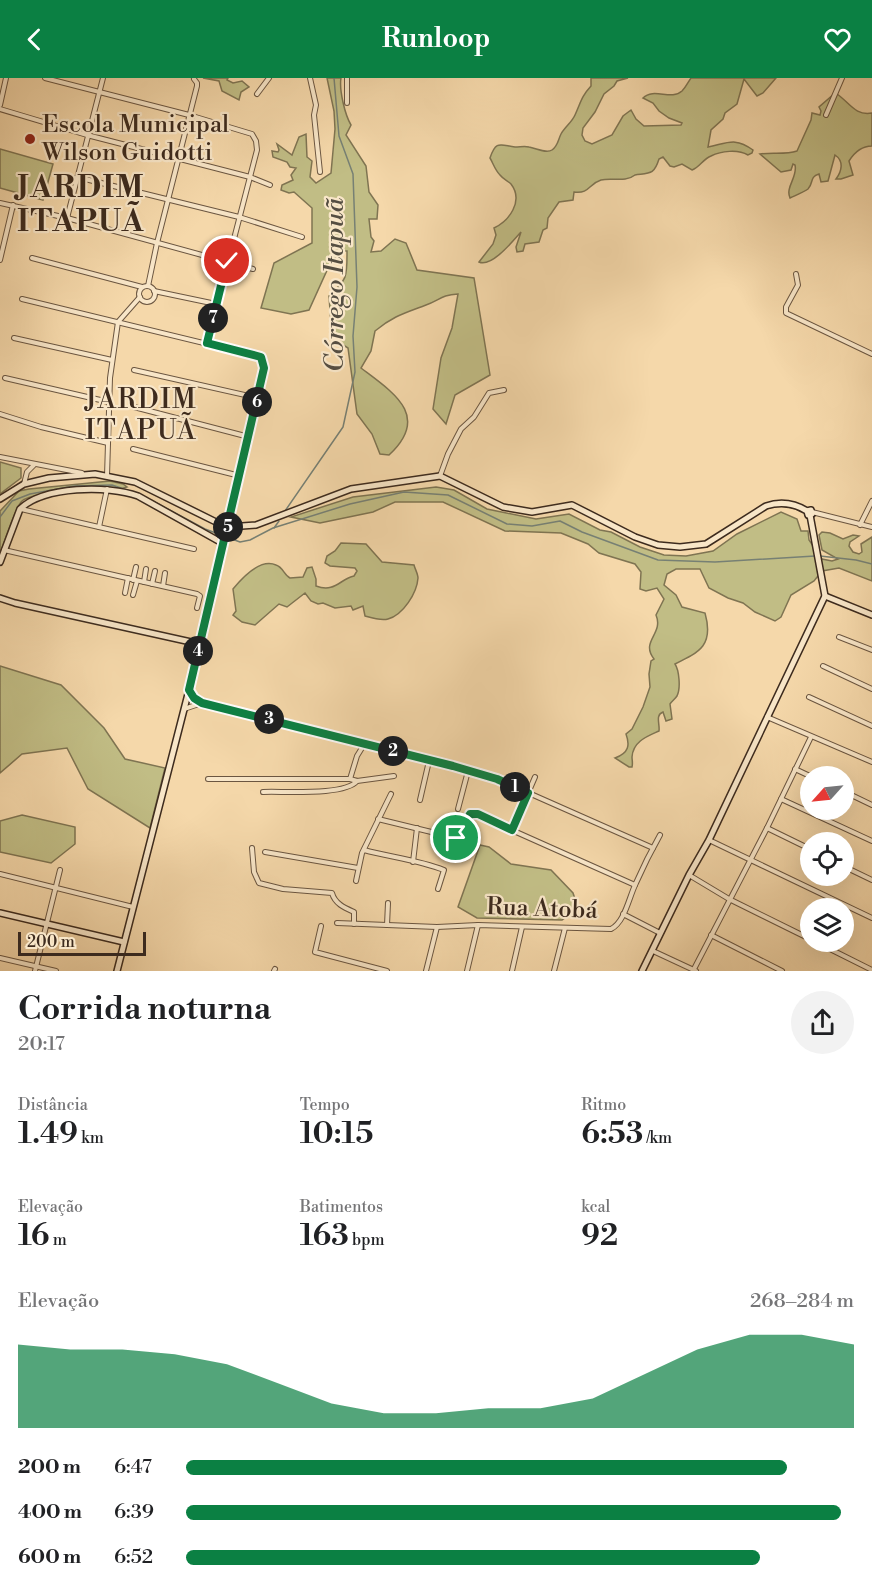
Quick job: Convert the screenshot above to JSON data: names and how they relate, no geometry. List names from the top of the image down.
{
  "streets": {
    "street": ["Rua Atobá"]
  },
  "districts": ["JARDIM ITAPUÃ", "JARDIM ITAPUÃ"],
  "water": ["Córrego Itapuã"],
  "places": ["Escola Municipal Wilson Guidotti"],
  "scale_bar": "200 m",
  "north": "bottom left",
  "page": {
    "header": "Runloop",
    "pins": [
      "7",
      "6",
      "5",
      "4",
      "3",
      "2",
      "1"
    ],
    "scale": "200 m",
    "heading": ["Corrida noturna", "20:17"],
    "stats": [
      ["Distância", "1.49 km"],
      ["Tempo", "10:15"],
      ["Ritmo", "6:53 /km"],
      ["Elevação", "16 m"],
      ["Batimentos", "163 bpm"],
      ["kcal", "92"]
    ],
    "chart": ["Elevação", "268–284 m"],
    "list": [
      {
        "name": "200 m",
        "note": "6:47"
      },
      {
        "name": "400 m",
        "note": "6:39"
      },
      {
        "name": "600 m",
        "note": "6:52"
      }
    ]
  }
}
